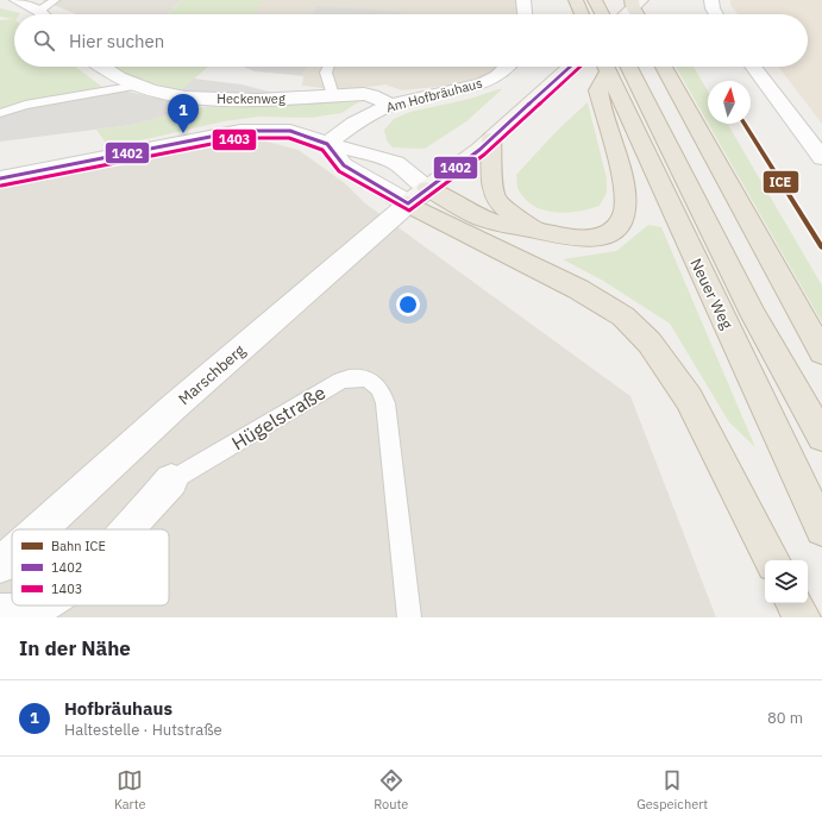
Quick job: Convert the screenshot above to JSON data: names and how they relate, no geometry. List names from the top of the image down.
{
  "streets": {
    "highway": ["Neuer Weg"],
    "street": [
      "Am Hofbräuhaus",
      "Heckenweg",
      "Marschberg",
      "Hügelstraße"
    ]
  },
  "crossings": [
    ["Am Hofbräuhaus", "Heckenweg"]
  ],
  "lines": ["transit line 1402", "transit line 1403", "rail line ICE"],
  "legend": ["Bahn ICE", "1402", "1403"],
  "north": "top",
  "page": {
    "search": "Hier suchen",
    "pins": "1",
    "heading": "In der Nähe",
    "list": [
      {
        "mark": "1",
        "name": "Hofbräuhaus",
        "note": "Haltestelle · Hutstraße",
        "value": "80 m"
      }
    ],
    "nav": ["Karte", "Route", "Gespeichert"]
  }
}
